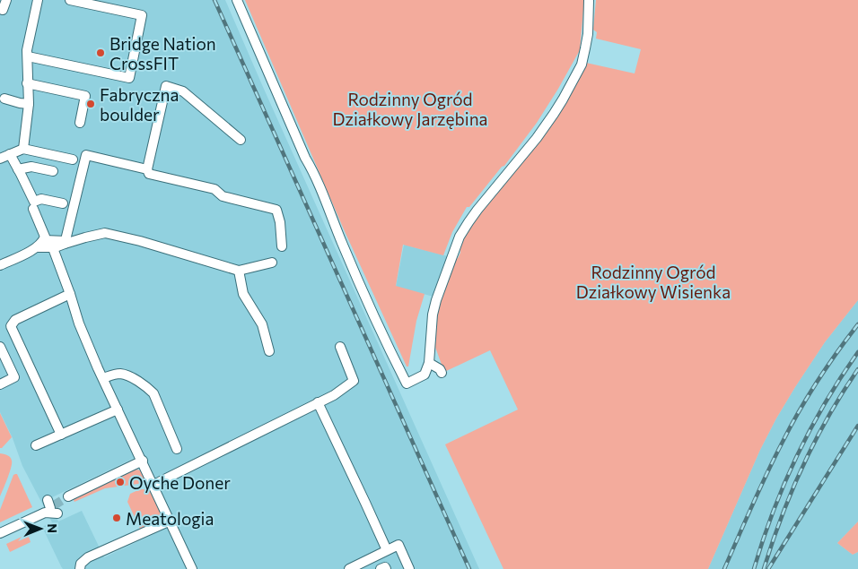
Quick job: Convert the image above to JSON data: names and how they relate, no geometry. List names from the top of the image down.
{
  "parks": ["Rodzinny Ogród Działkowy Jarzębina", "Rodzinny Ogród Działkowy Wisienka"],
  "places": [
    "Bridge Nation CrossFIT",
    "Fabryczna boulder",
    "Oyche Doner",
    "Meatologia"
  ],
  "north": "right"
}
